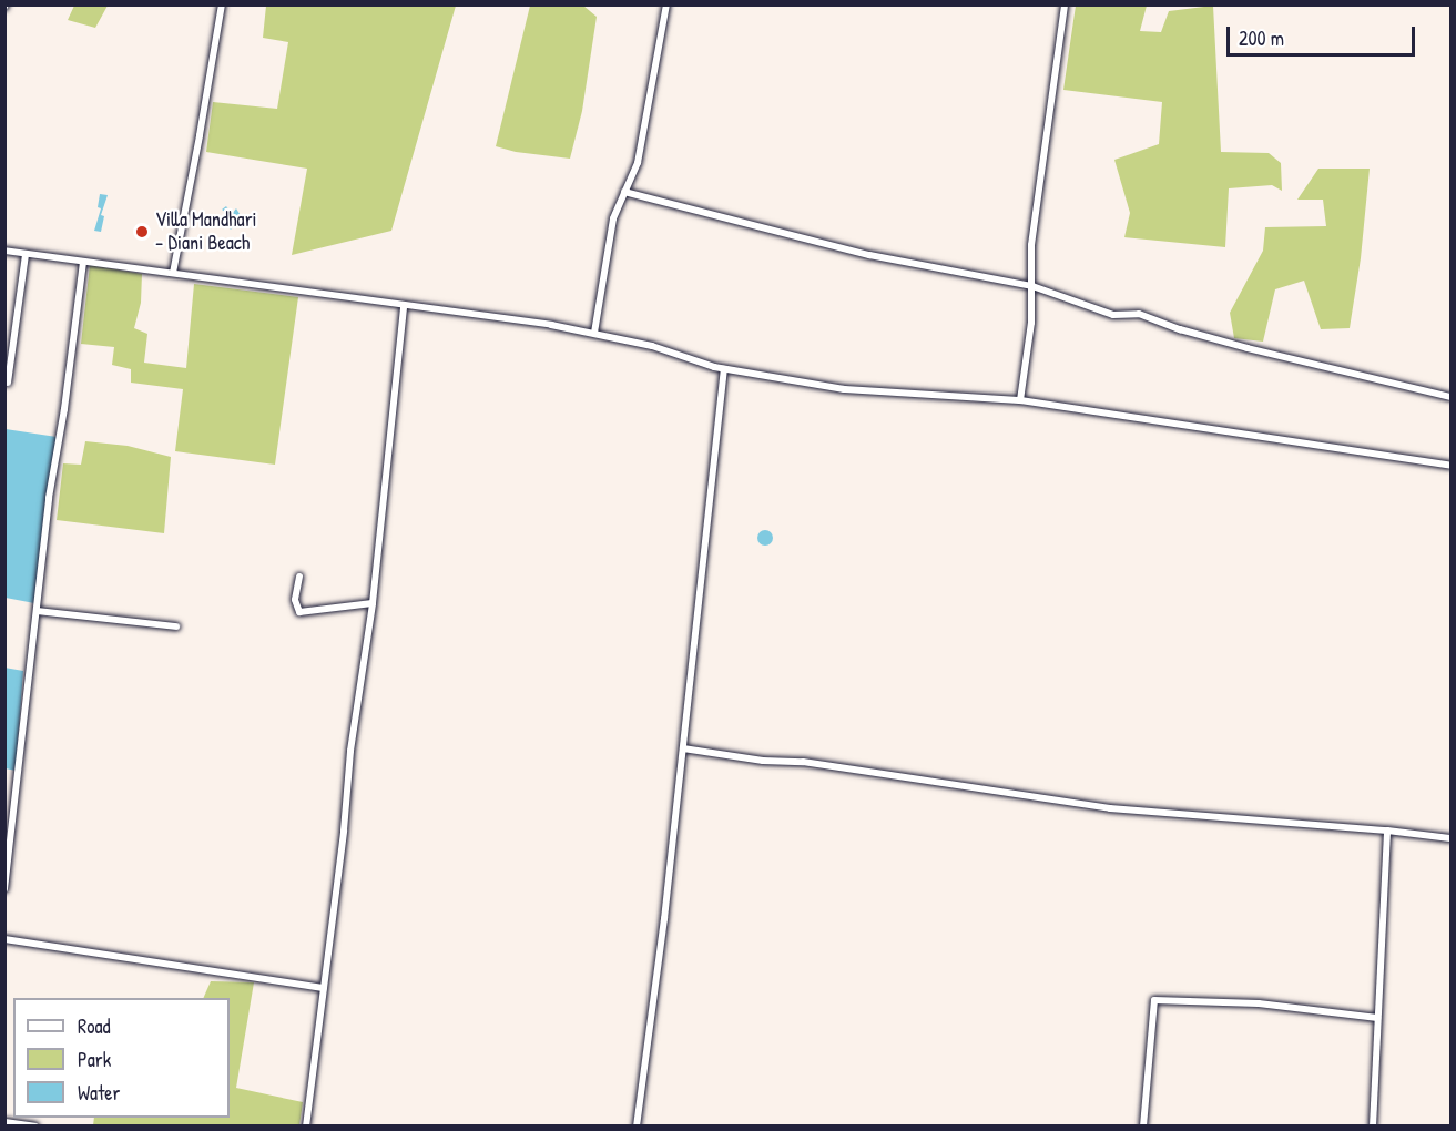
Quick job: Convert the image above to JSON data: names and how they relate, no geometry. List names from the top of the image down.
{
  "places": ["Villa Mandhari - Diani Beach"],
  "legend": ["Road", "Park", "Water"],
  "scale_bar": "200 m"
}
